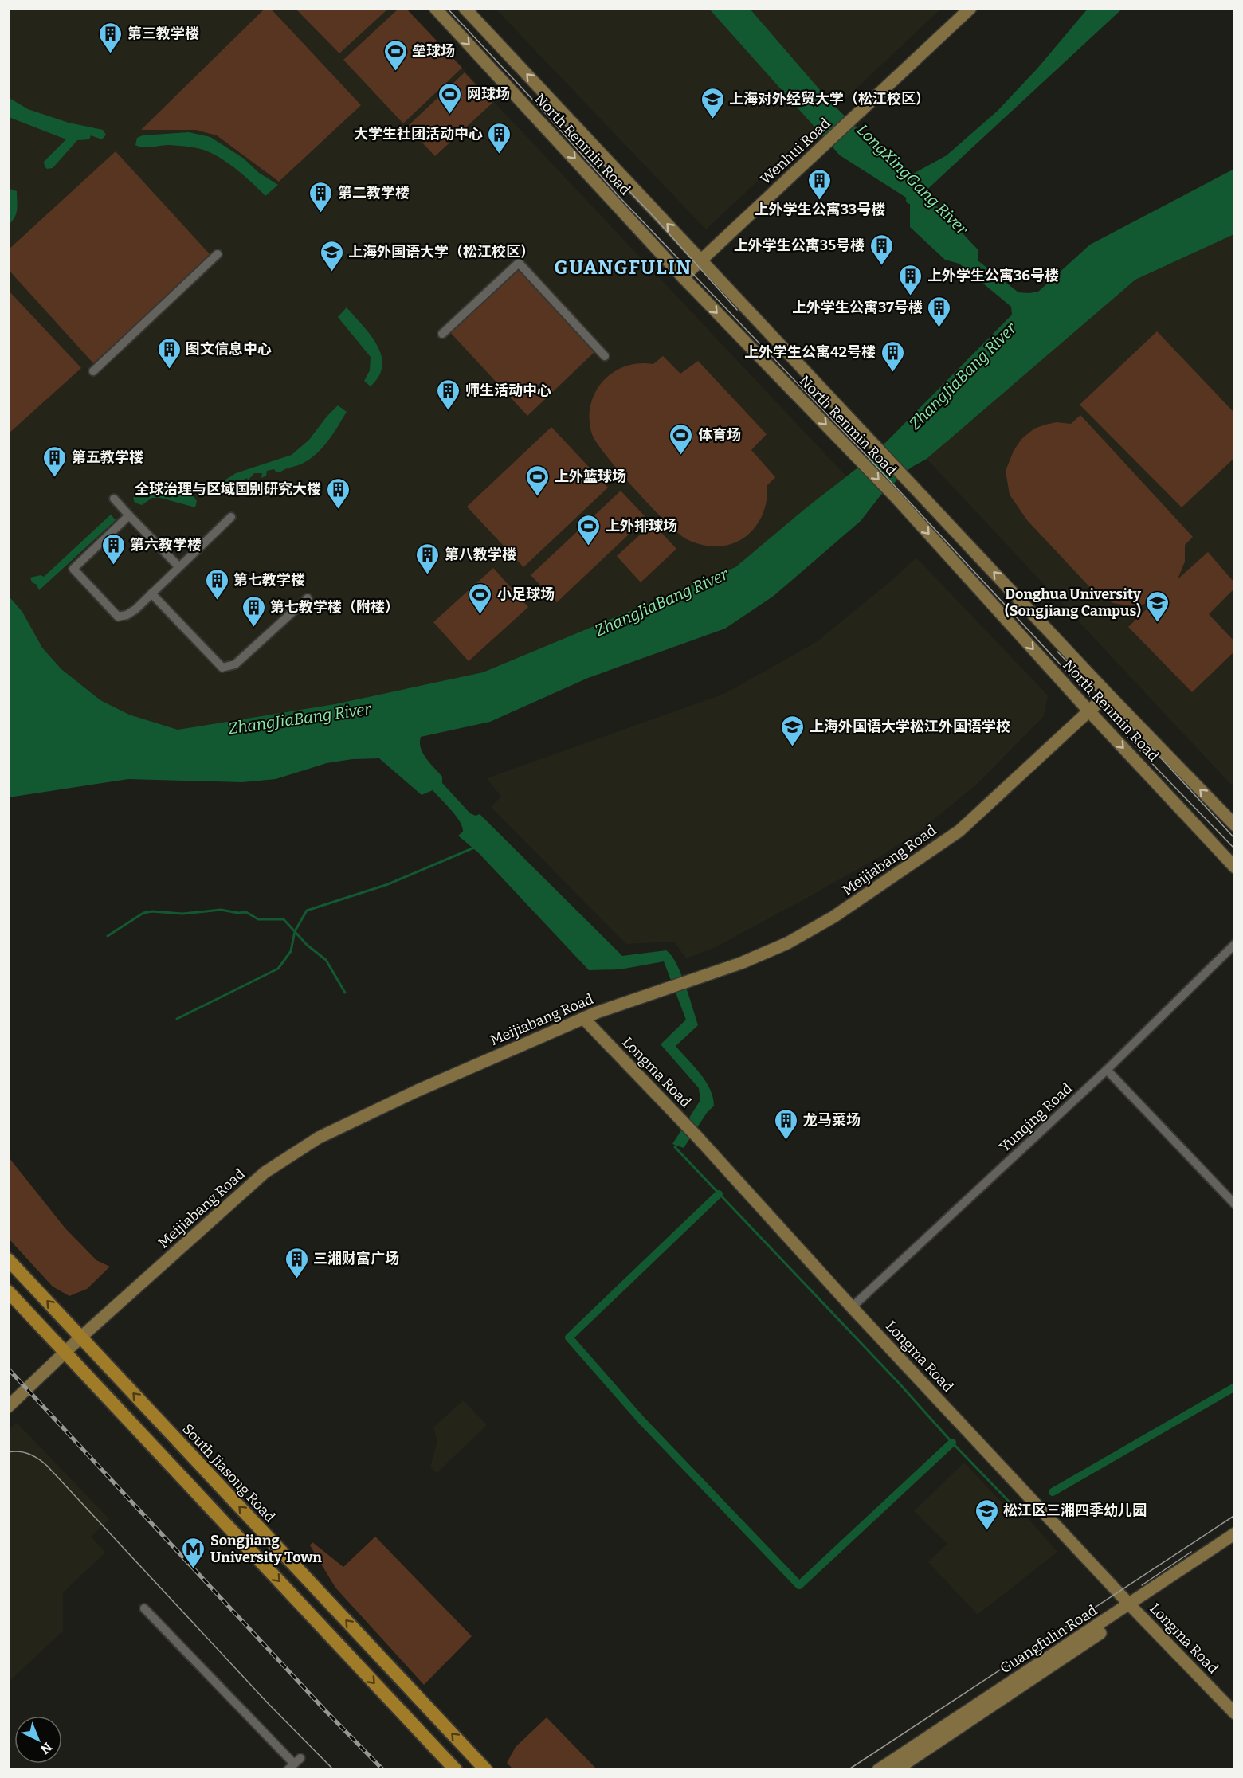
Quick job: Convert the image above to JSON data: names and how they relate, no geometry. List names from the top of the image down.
{
  "streets": {
    "main road": [
      "North Renmin Road",
      "Wenhui Road",
      "Meijiabang Road",
      "Longma Road",
      "South Jiasong Road",
      "Guangfulin Road"
    ],
    "street": ["Yunqing Road"]
  },
  "crossings": [
    ["North Renmin Road", "Wenhui Road"],
    ["North Renmin Road", "Meijiabang Road"],
    ["Meijiabang Road", "Longma Road"],
    ["Meijiabang Road", "South Jiasong Road"],
    ["Longma Road", "Yunqing Road"],
    ["Longma Road", "Guangfulin Road"]
  ],
  "districts": ["GUANGFULIN"],
  "water": ["LongXingGang River", "ZhangJiaBang River"],
  "places": {
    "building": [
      "第三教学楼",
      "大学生社团活动中心",
      "上外学生公寓33号楼",
      "第二教学楼",
      "上外学生公寓35号楼",
      "上外学生公寓36号楼",
      "上外学生公寓37号楼",
      "图文信息中心",
      "上外学生公寓42号楼",
      "师生活动中心",
      "第五教学楼",
      "全球治理与区域国别研究大楼",
      "第六教学楼",
      "第八教学楼",
      "第七教学楼",
      "第七教学楼（附楼）",
      "龙马菜场",
      "三湘财富广场"
    ],
    "sports": [
      "垒球场",
      "网球场",
      "体育场",
      "上外篮球场",
      "上外排球场",
      "小足球场"
    ],
    "school or university": [
      "上海对外经贸大学（松江校区）",
      "上海外国语大学（松江校区）",
      "Donghua University (Songjiang Campus)",
      "上海外国语大学松江外国语学校",
      "松江区三湘四季幼儿园"
    ],
    "metro station": ["Songjiang University Town"]
  },
  "north": "bottom right"
}
